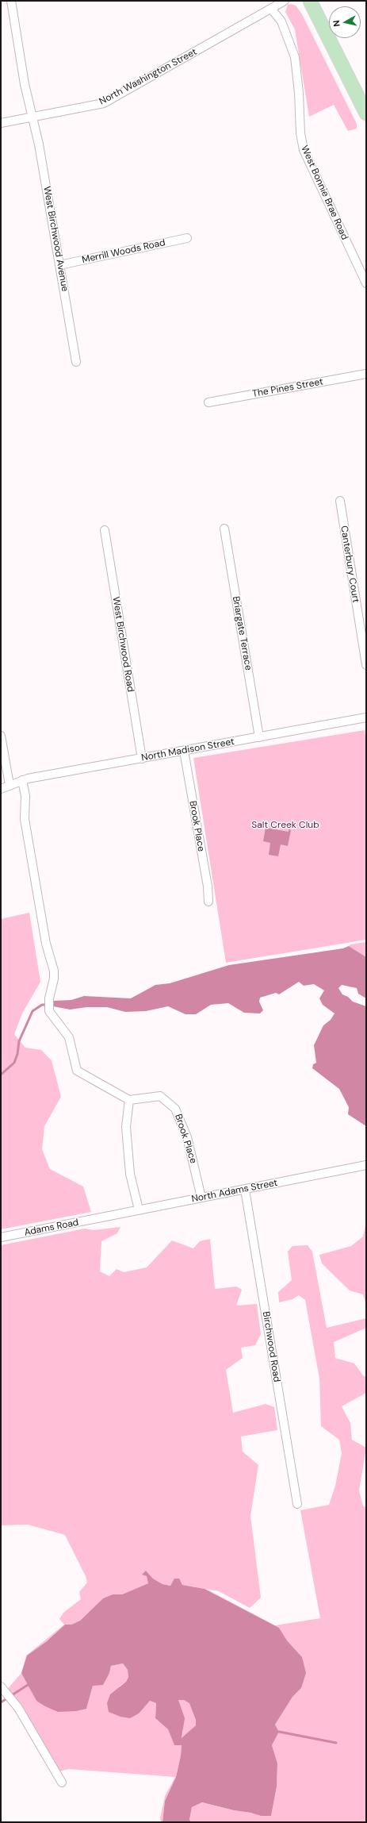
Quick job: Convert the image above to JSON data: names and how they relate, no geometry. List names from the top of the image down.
{
  "streets": {
    "street": [
      "North Washington Street",
      "West Bonnie Brae Road",
      "West Birchwood Avenue",
      "Merrill Woods Road",
      "The Pines Street",
      "Canterbury Court",
      "Briargate Terrace",
      "West Birchwood Road",
      "North Madison Street",
      "Brook Place",
      "North Adams Street",
      "Adams Road",
      "Birchwood Road"
    ]
  },
  "crossings": [
    ["North Washington Street", "West Bonnie Brae Road"],
    ["North Washington Street", "West Birchwood Avenue"],
    ["West Birchwood Avenue", "Merrill Woods Road"],
    ["Briargate Terrace", "North Madison Street"],
    ["West Birchwood Road", "North Madison Street"],
    ["North Madison Street", "Brook Place"],
    ["Brook Place", "North Adams Street"],
    ["North Adams Street", "Adams Road"],
    ["North Adams Street", "Birchwood Road"]
  ],
  "parks": ["Salt Creek Club"],
  "north": "left"
}
